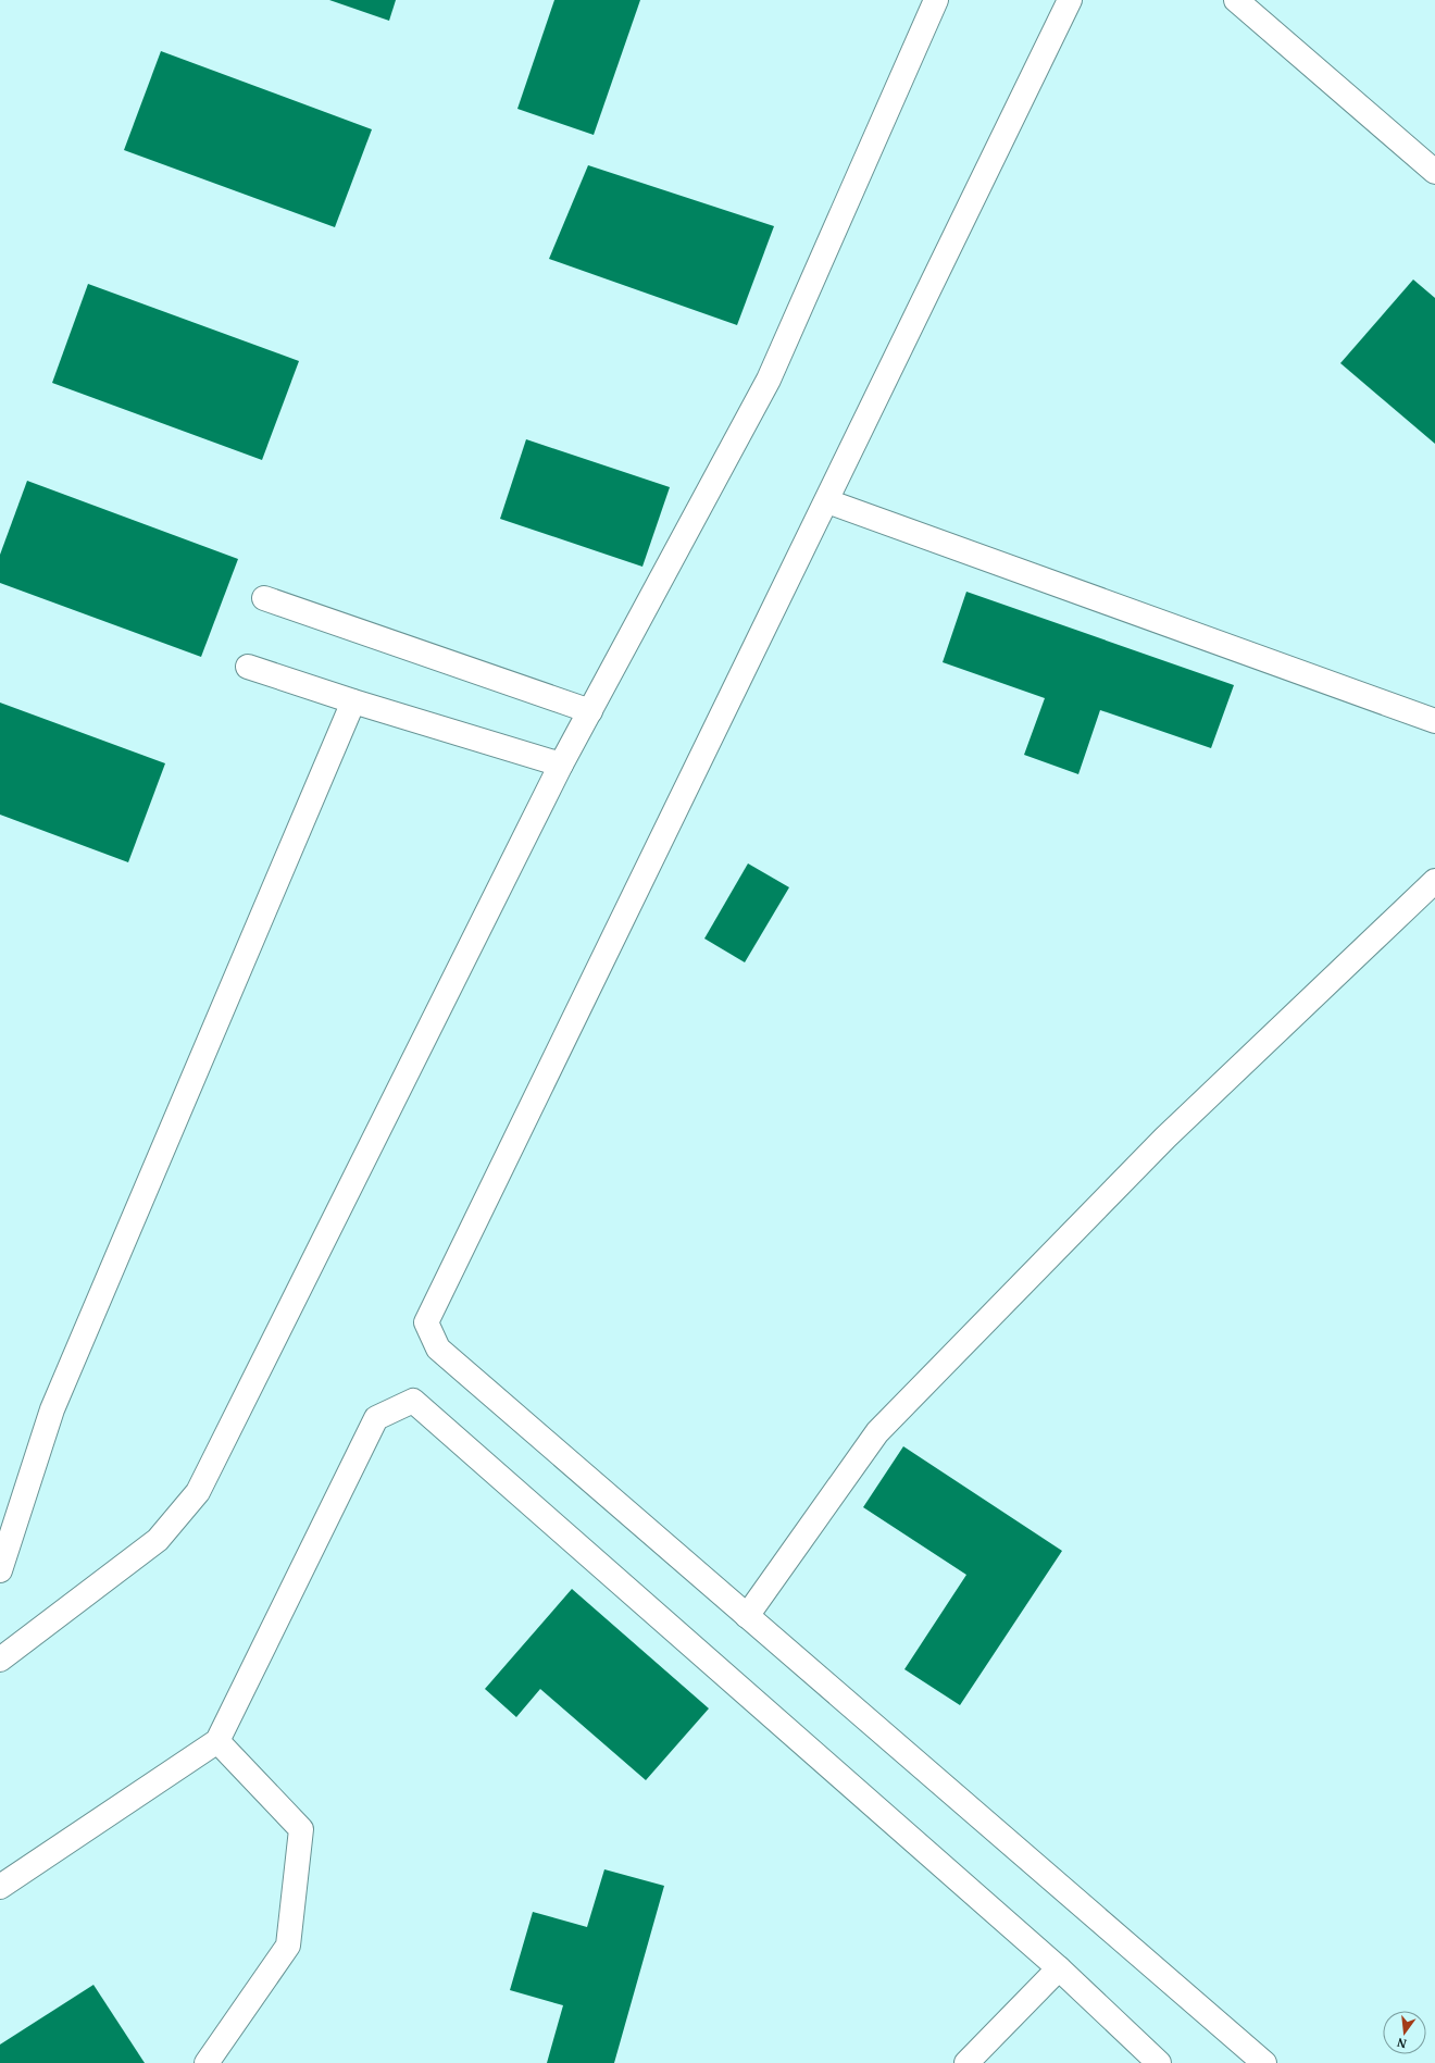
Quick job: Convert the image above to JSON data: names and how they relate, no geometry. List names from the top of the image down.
{
  "north": "bottom"
}
